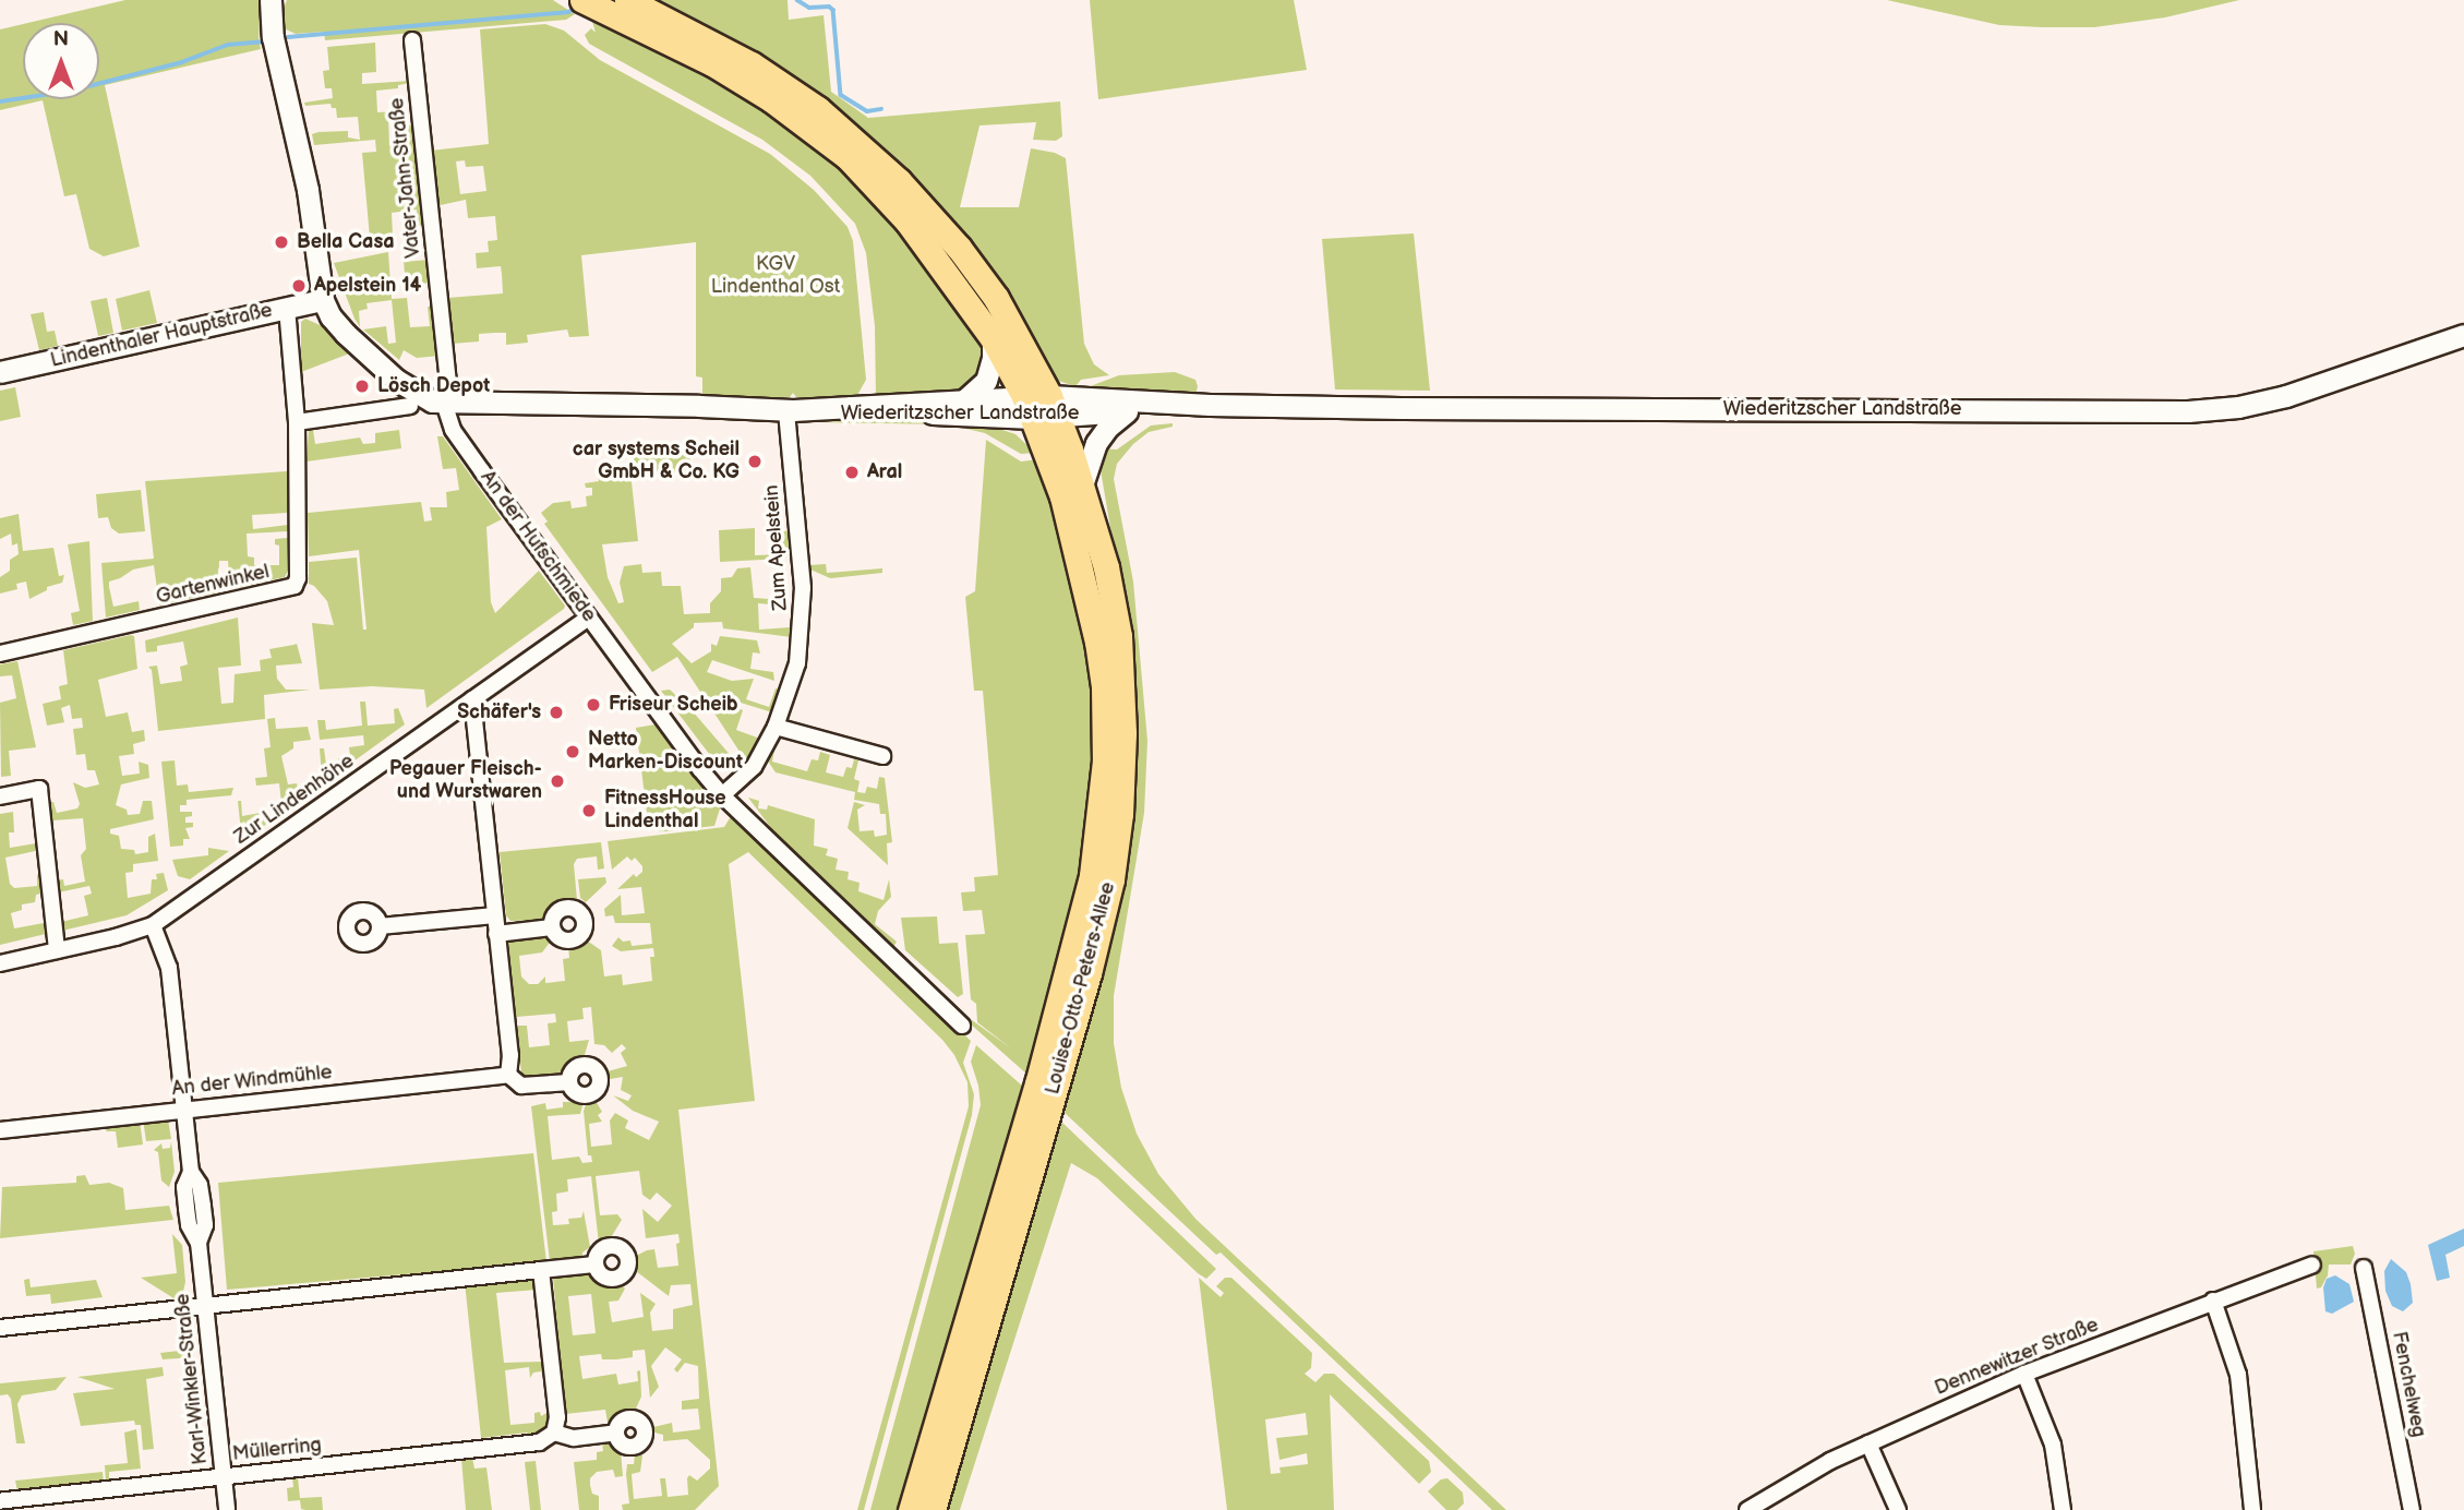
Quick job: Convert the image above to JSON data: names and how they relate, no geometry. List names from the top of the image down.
{
  "streets": {
    "main road": ["Louise-Otto-Peters-Allee"],
    "street": [
      "Vater-Jahn-Straße",
      "Lindenthaler Hauptstraße",
      "Wiederitzscher Landstraße",
      "An der Hufschmiede",
      "Zum Apelstein",
      "Gartenwinkel",
      "Zur Lindenhöhe",
      "An der Windmühle",
      "Dennewitzer Straße",
      "Karl-Winkler-Straße",
      "Fenchelweg",
      "Müllerring"
    ]
  },
  "crossings": [
    ["Vater-Jahn-Straße", "Wiederitzscher Landstraße"],
    ["Vater-Jahn-Straße", "An der Hufschmiede"],
    ["Lindenthaler Hauptstraße", "Gartenwinkel"],
    ["Wiederitzscher Landstraße", "An der Hufschmiede"],
    ["Wiederitzscher Landstraße", "Zum Apelstein"],
    ["Wiederitzscher Landstraße", "Louise-Otto-Peters-Allee"],
    ["An der Hufschmiede", "Zum Apelstein"],
    ["An der Hufschmiede", "Zur Lindenhöhe"],
    ["Zur Lindenhöhe", "Karl-Winkler-Straße"],
    ["An der Windmühle", "Karl-Winkler-Straße"],
    ["Karl-Winkler-Straße", "Müllerring"]
  ],
  "parks": ["KGV Lindenthal Ost"],
  "places": [
    "Bella Casa",
    "Apelstein 14",
    "Lösch Depot",
    "car systems Scheil GmbH & Co. KG",
    "Aral",
    "Friseur Scheib",
    "Schäfer's",
    "Netto Marken-Discount",
    "Pegauer Fleisch- und Wurstwaren",
    "FitnessHouse Lindenthal"
  ],
  "north": "top"
}
